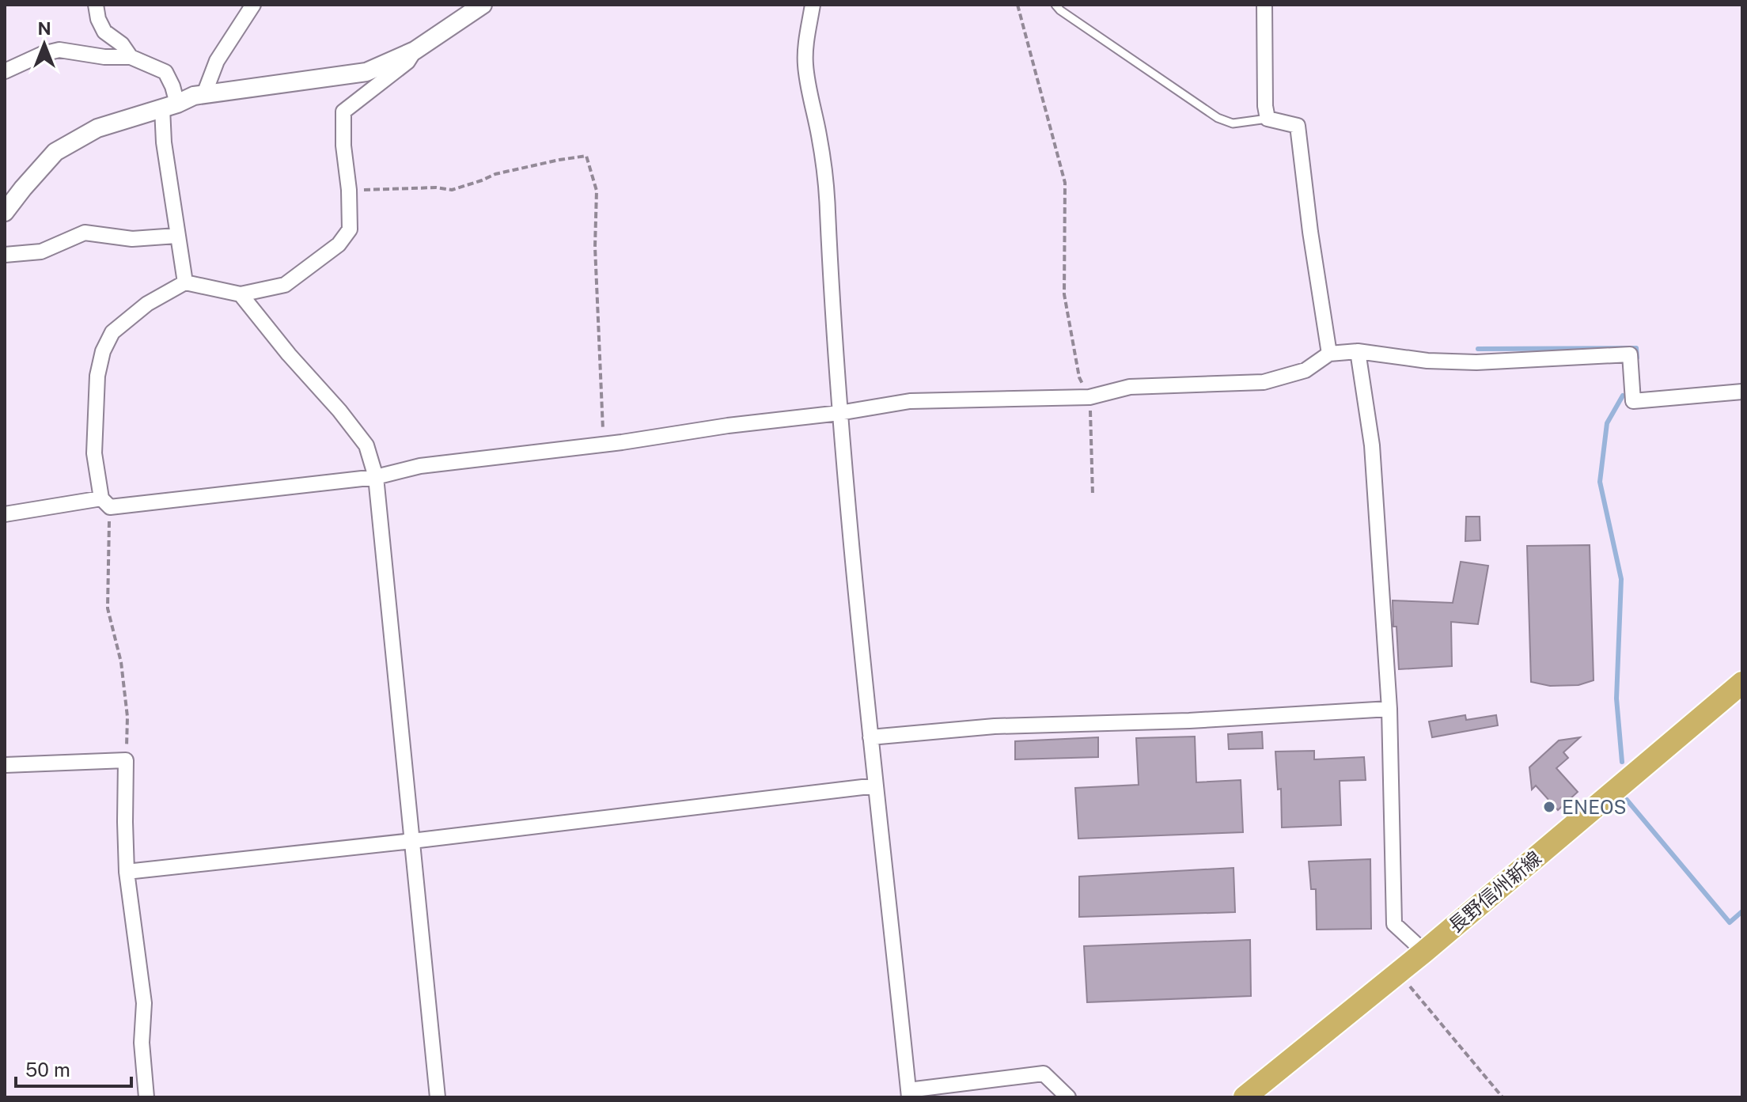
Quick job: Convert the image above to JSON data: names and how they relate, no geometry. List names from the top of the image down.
{
  "streets": {
    "main road": ["長野信州新線"]
  },
  "places": ["ENEOS"],
  "scale_bar": "50 m",
  "north": "top"
}
